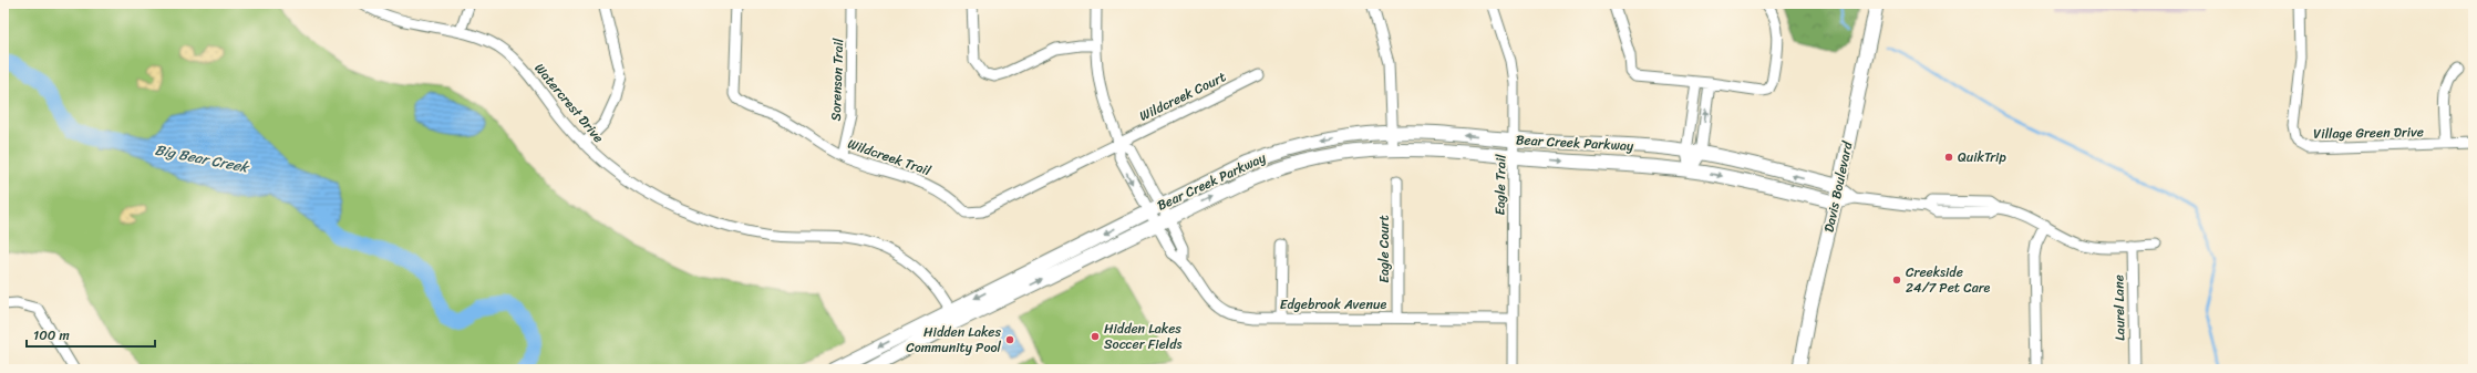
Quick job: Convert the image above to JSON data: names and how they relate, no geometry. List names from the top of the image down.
{
  "streets": {
    "main road": ["Bear Creek Parkway", "Davis Boulevard"],
    "street": [
      "Sorenson Trail",
      "Wildcreek Court",
      "Watercrest Drive",
      "Village Green Drive",
      "Wildcreek Trail",
      "Eagle Trail",
      "Eagle Court",
      "Edgebrook Avenue",
      "Laurel Lane"
    ]
  },
  "crossings": [
    ["Sorenson Trail", "Wildcreek Trail"],
    ["Wildcreek Court", "Wildcreek Trail"],
    ["Wildcreek Court", "Edgebrook Avenue"],
    ["Watercrest Drive", "Bear Creek Parkway"],
    ["Bear Creek Parkway", "Eagle Trail"],
    ["Bear Creek Parkway", "Davis Boulevard"],
    ["Bear Creek Parkway", "Edgebrook Avenue"],
    ["Bear Creek Parkway", "Laurel Lane"],
    ["Wildcreek Trail", "Edgebrook Avenue"],
    ["Eagle Trail", "Edgebrook Avenue"],
    ["Eagle Court", "Edgebrook Avenue"]
  ],
  "water": ["Big Bear Creek"],
  "places": [
    "QuikTrip",
    "Creekside 24/7 Pet Care",
    "Hidden Lakes Soccer Fields",
    "Hidden Lakes Community Pool"
  ],
  "scale_bar": "100 m"
}
